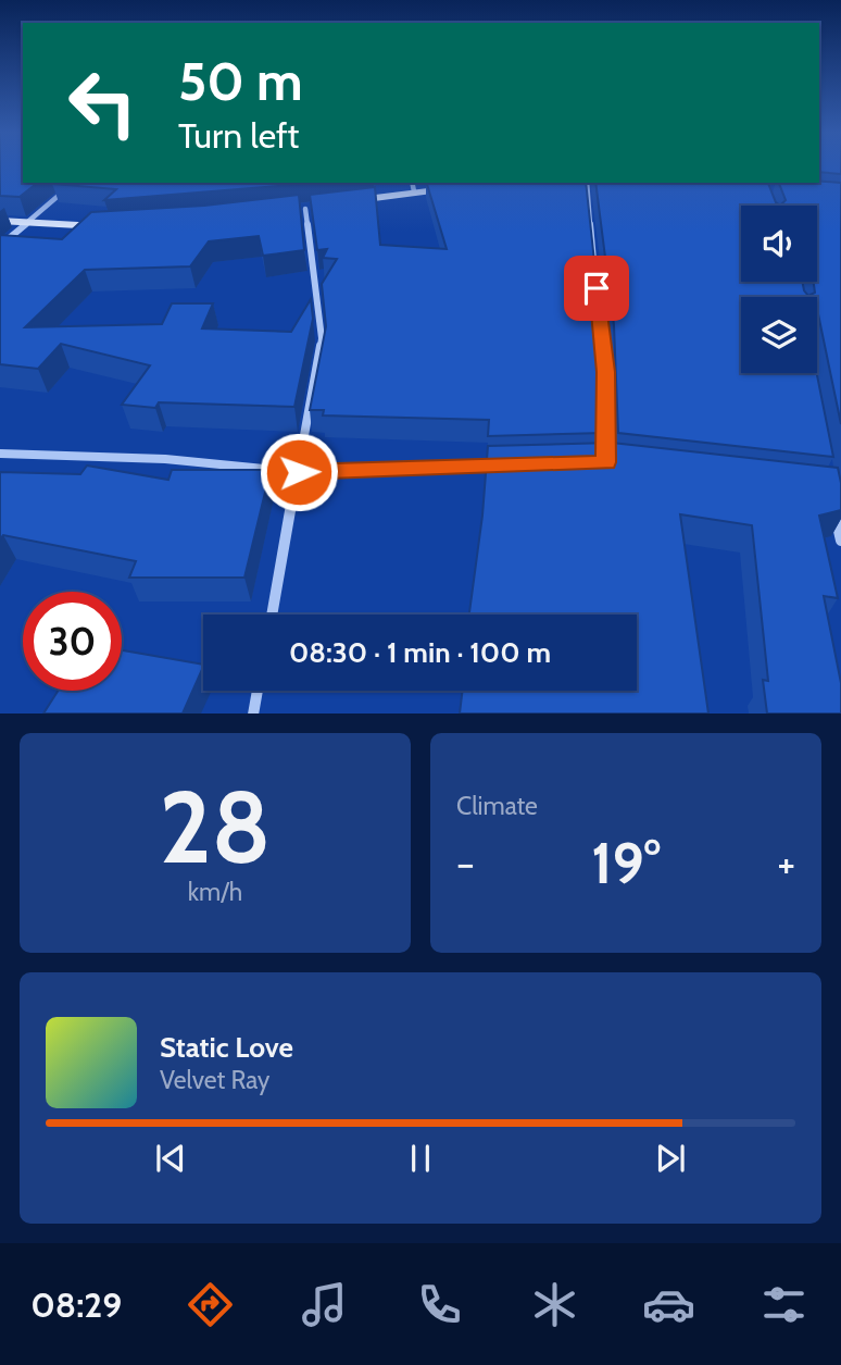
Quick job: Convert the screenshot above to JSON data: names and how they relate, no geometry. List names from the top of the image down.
{
  "page": {
    "turn": ["50 m", "Turn left"],
    "limit": "30",
    "trip": "08:30 · 1 min · 100 m",
    "tile": [
      ["28", "km/h"],
      "Climate"
    ],
    "heat": ["−", "19°", "+"],
    "song": ["Static Love", "Velvet Ray"],
    "tabs": "08:29"
  }
}
